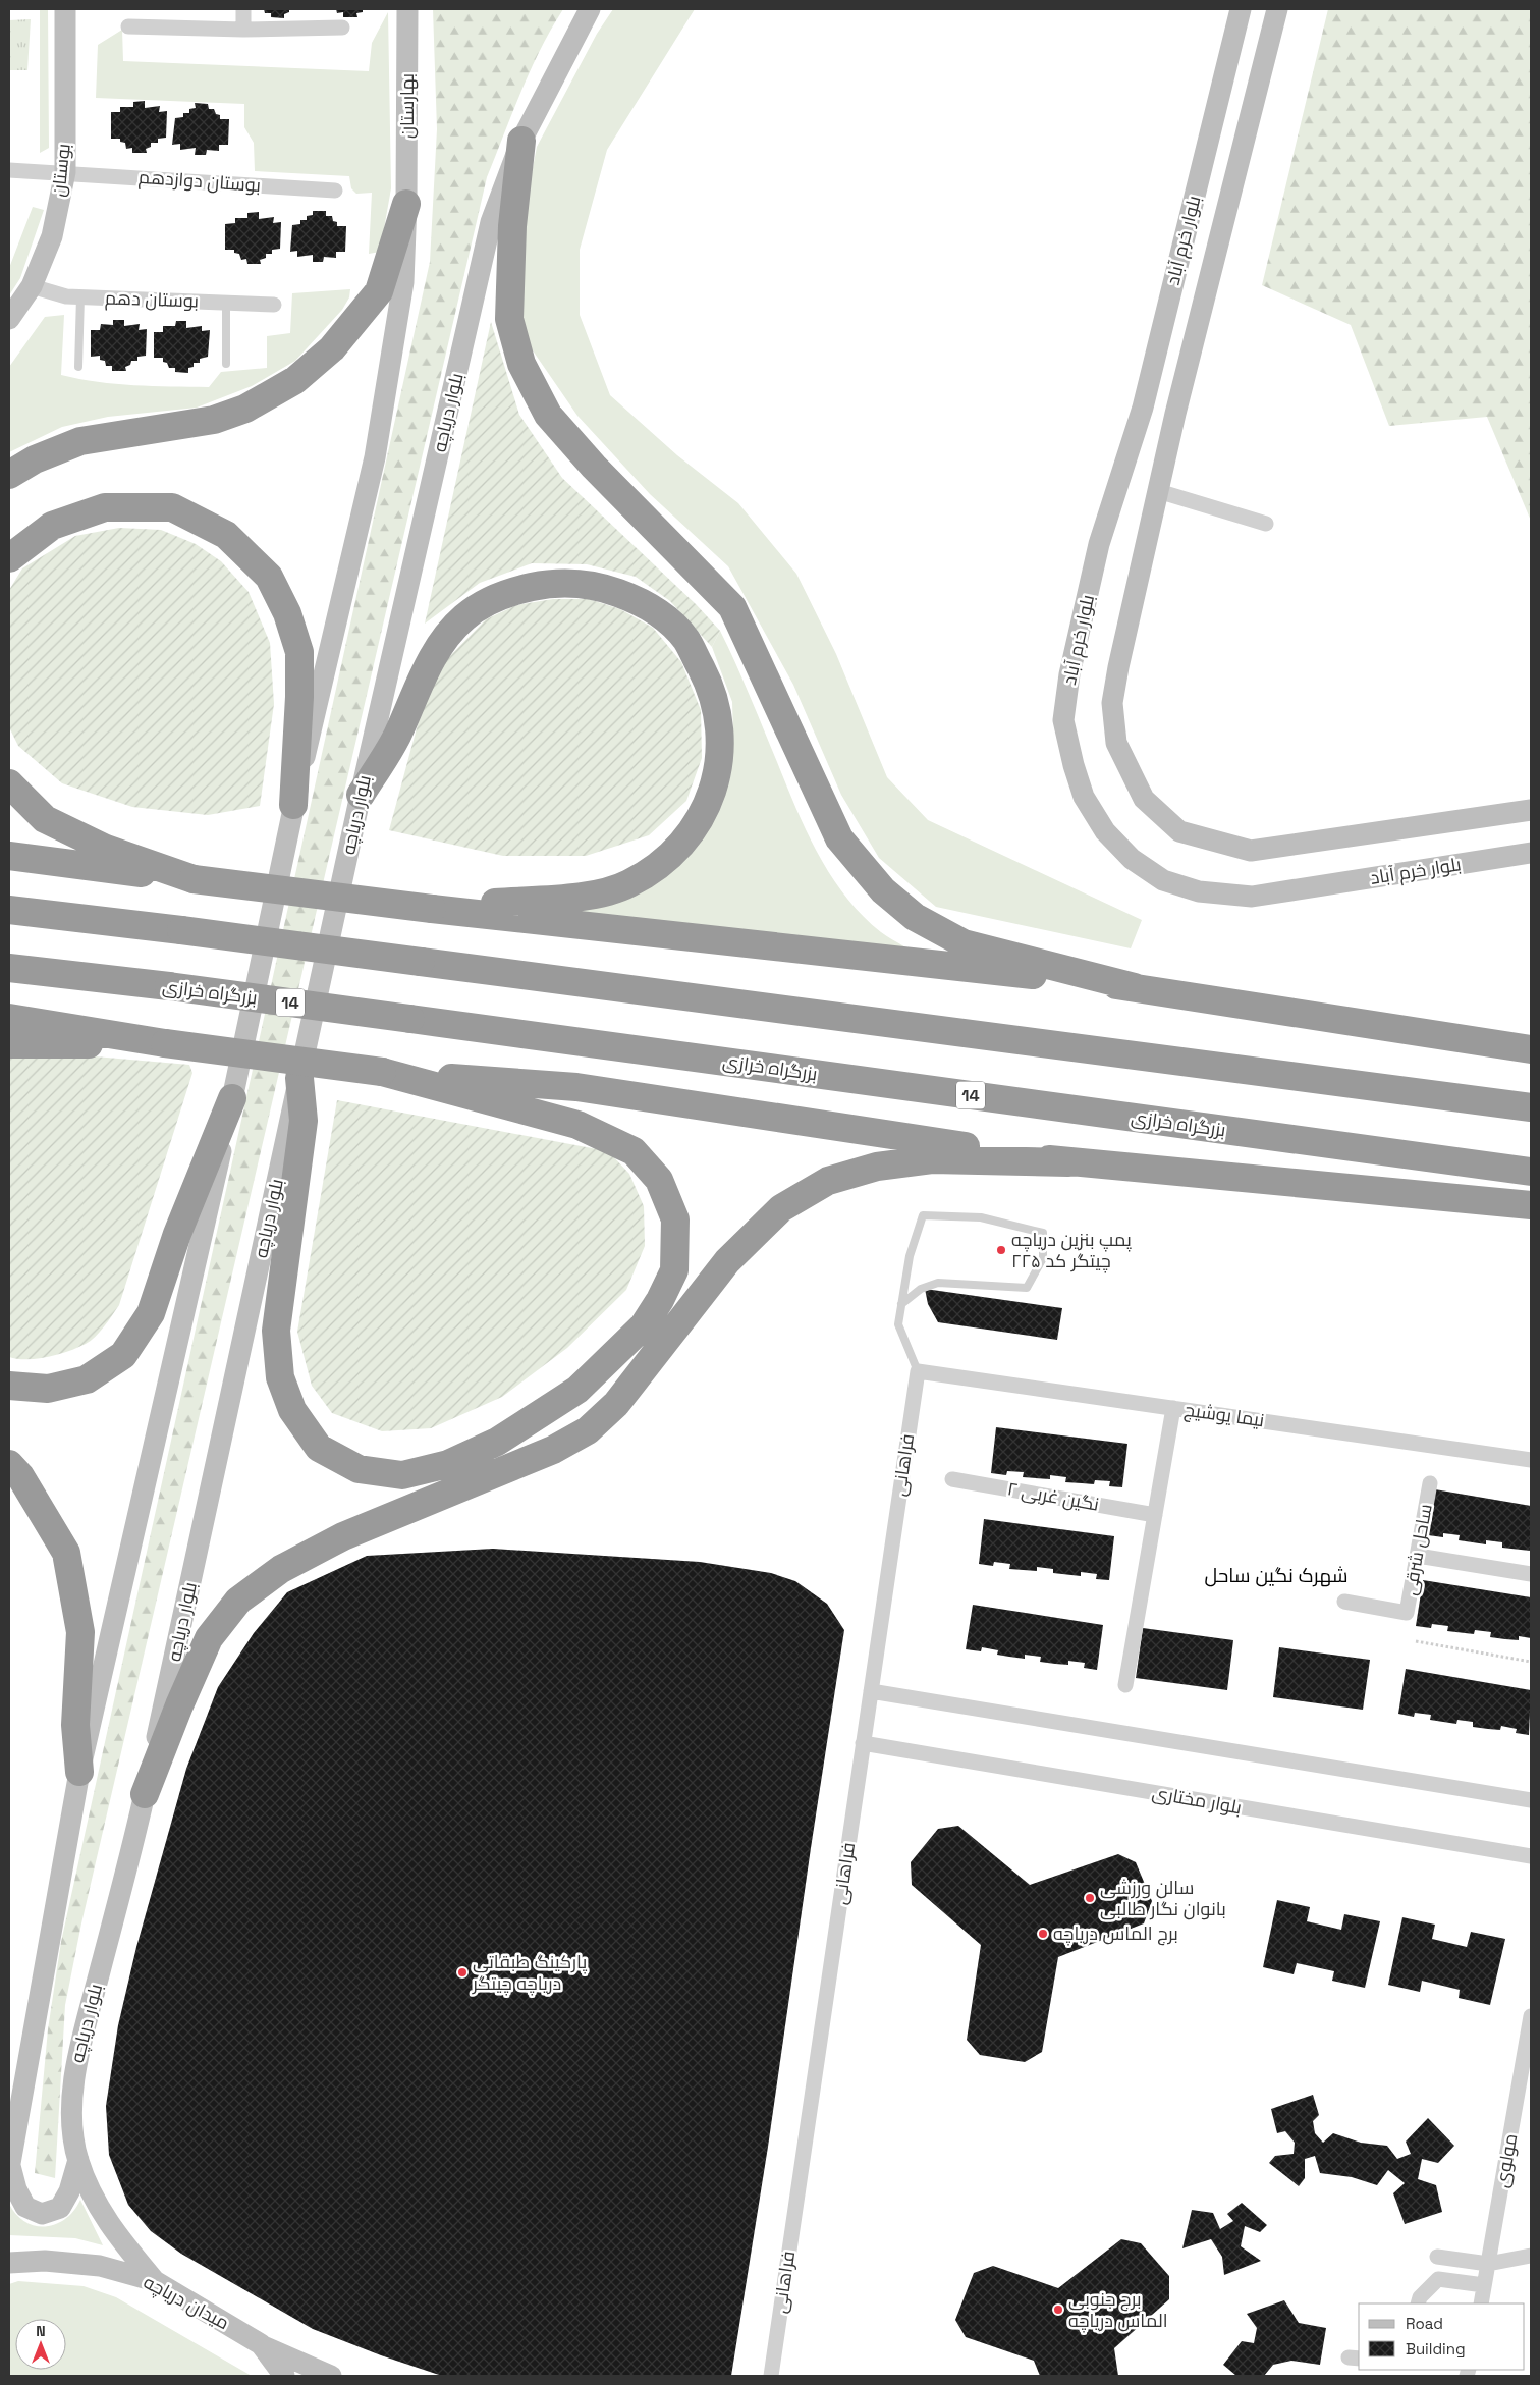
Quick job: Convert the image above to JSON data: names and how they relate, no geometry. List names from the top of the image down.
{
  "streets": {
    "highway": ["بزرگراه خرازی", "14"],
    "main road": [
      "بهارستان",
      "بوستان",
      "بلوار خرم آباد",
      "بلوار دریاچه",
      "میدان دریاچه"
    ],
    "street": [
      "بوستان دوازدهم",
      "بوستان دهم",
      "نیما یوشیج",
      "فراهانی",
      "نگین غربی ۲",
      "ساحل شرقی",
      "بلوار مختاری",
      "مولوی"
    ]
  },
  "crossings": [
    ["بوستان", "بوستان دوازدهم"],
    ["بوستان", "بوستان دهم"],
    ["بلوار دریاچه", "میدان دریاچه"],
    ["نیما یوشیج", "فراهانی"],
    ["فراهانی", "بلوار مختاری"]
  ],
  "districts": ["شهرک نگین ساحل"],
  "places": [
    "پمپ بنزین دریاچه چیتگر کد ۲۲۵",
    "سالن ورزشی بانوان نگار طالبی",
    "برج الماس دریاچه",
    "پارکینگ طبقاتی دریاچه چیتگر",
    "برج جنوبی الماس دریاچه"
  ],
  "legend": ["Road", "Building"],
  "north": "top"
}
